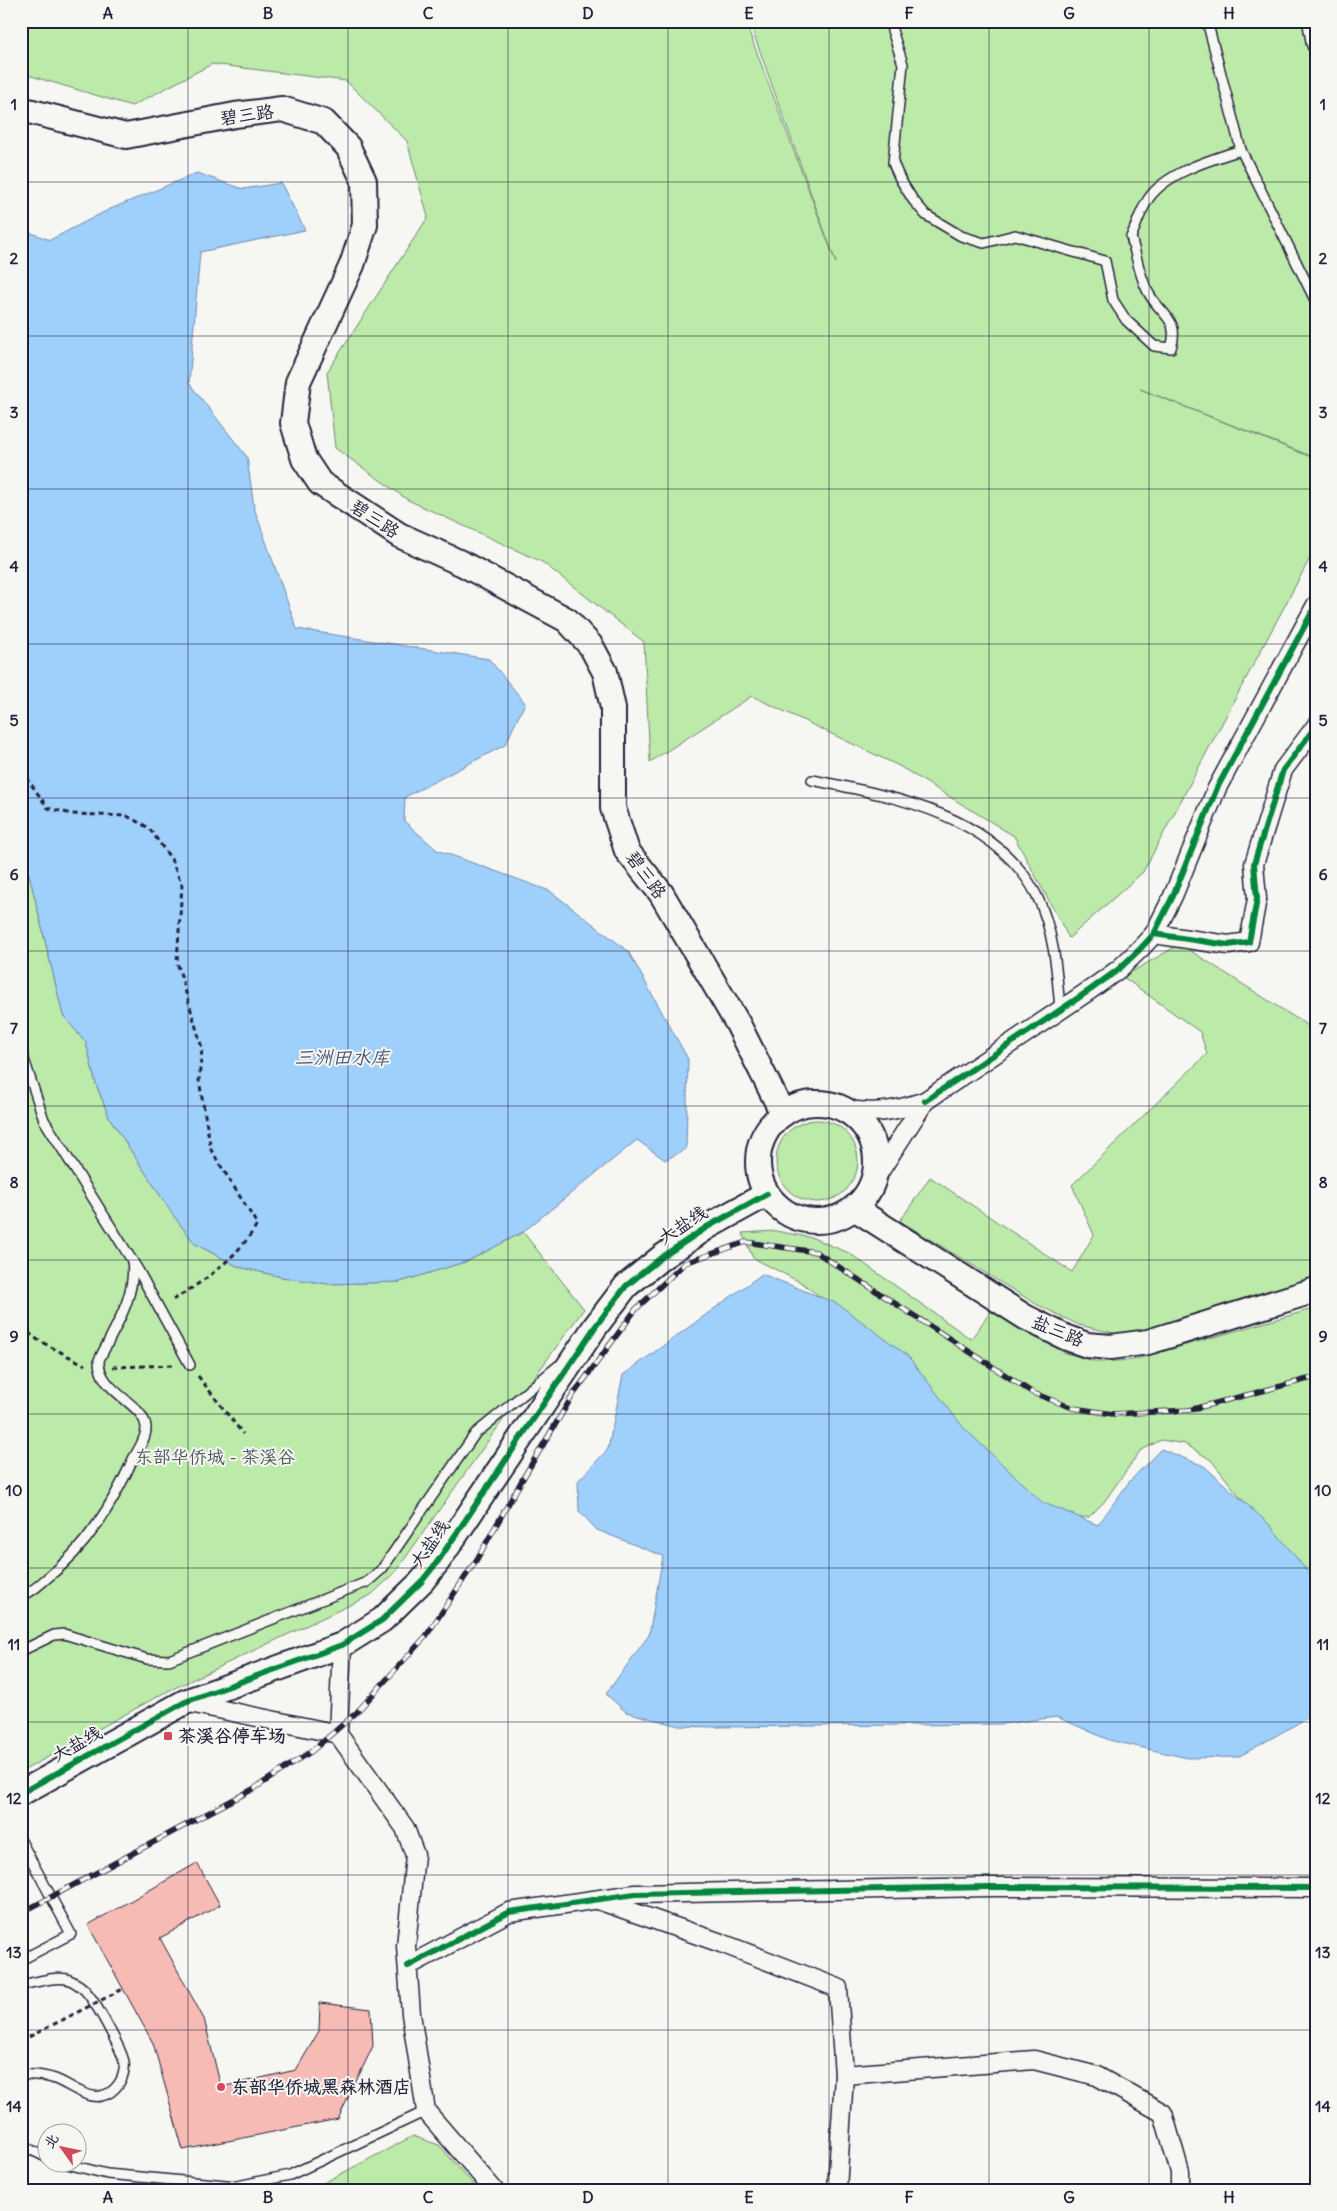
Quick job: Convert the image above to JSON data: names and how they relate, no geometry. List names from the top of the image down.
{
  "streets": {
    "main road": ["碧三路", "大盐线", "盐三路"]
  },
  "crossings": [
    ["碧三路", "大盐线"],
    ["碧三路", "盐三路"],
    ["大盐线", "盐三路"]
  ],
  "water": ["三洲田水库"],
  "parks": ["东部华侨城 - 茶溪谷"],
  "places": {
    "transit": ["茶溪谷停车场"],
    "other": ["东部华侨城黑森林酒店"]
  },
  "north": "top left",
  "grid": {
    "columns": [
      "A",
      "B",
      "C",
      "D",
      "E",
      "F",
      "G",
      "H"
    ],
    "rows": [
      "1",
      "2",
      "3",
      "4",
      "5",
      "6",
      "7",
      "8",
      "9",
      "10",
      "11",
      "12",
      "13",
      "14"
    ]
  }
}
